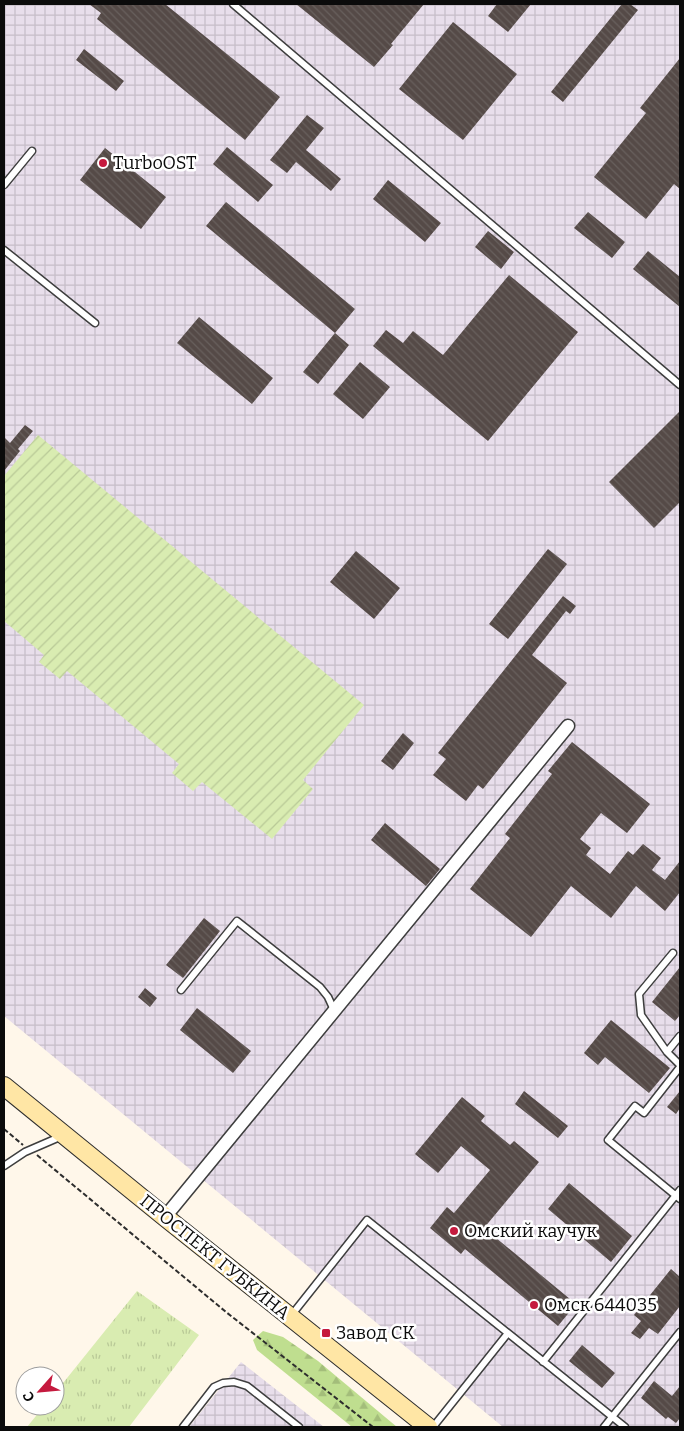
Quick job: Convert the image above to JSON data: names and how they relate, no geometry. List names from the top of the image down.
{
  "streets": {
    "main road": ["ПРОСПЕКТ ГУБКИНА"]
  },
  "places": {
    "other": ["TurboOST", "Омский каучук", "Омск 644035"],
    "transit": ["Завод СК"]
  },
  "north": "bottom left"
}
